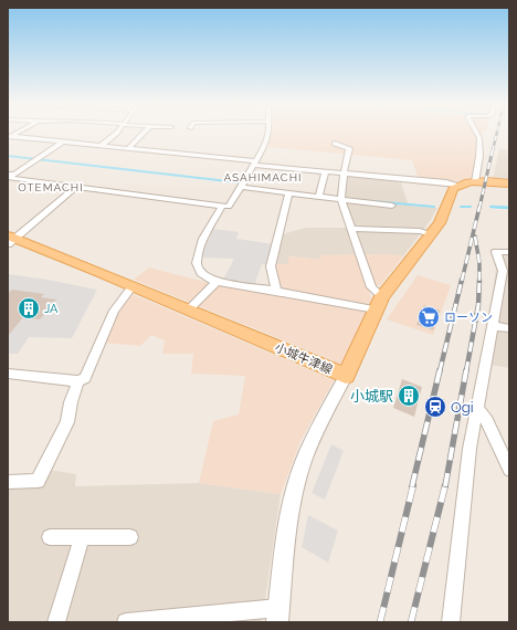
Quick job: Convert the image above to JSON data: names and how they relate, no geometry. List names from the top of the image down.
{
  "streets": {
    "main road": ["小城牛津線"]
  },
  "districts": ["ASAHIMACHI", "OTEMACHI"],
  "places": {
    "building": ["JA", "小城駅"],
    "supermarket": ["ローソン"],
    "station": ["Ogi"]
  }
}
